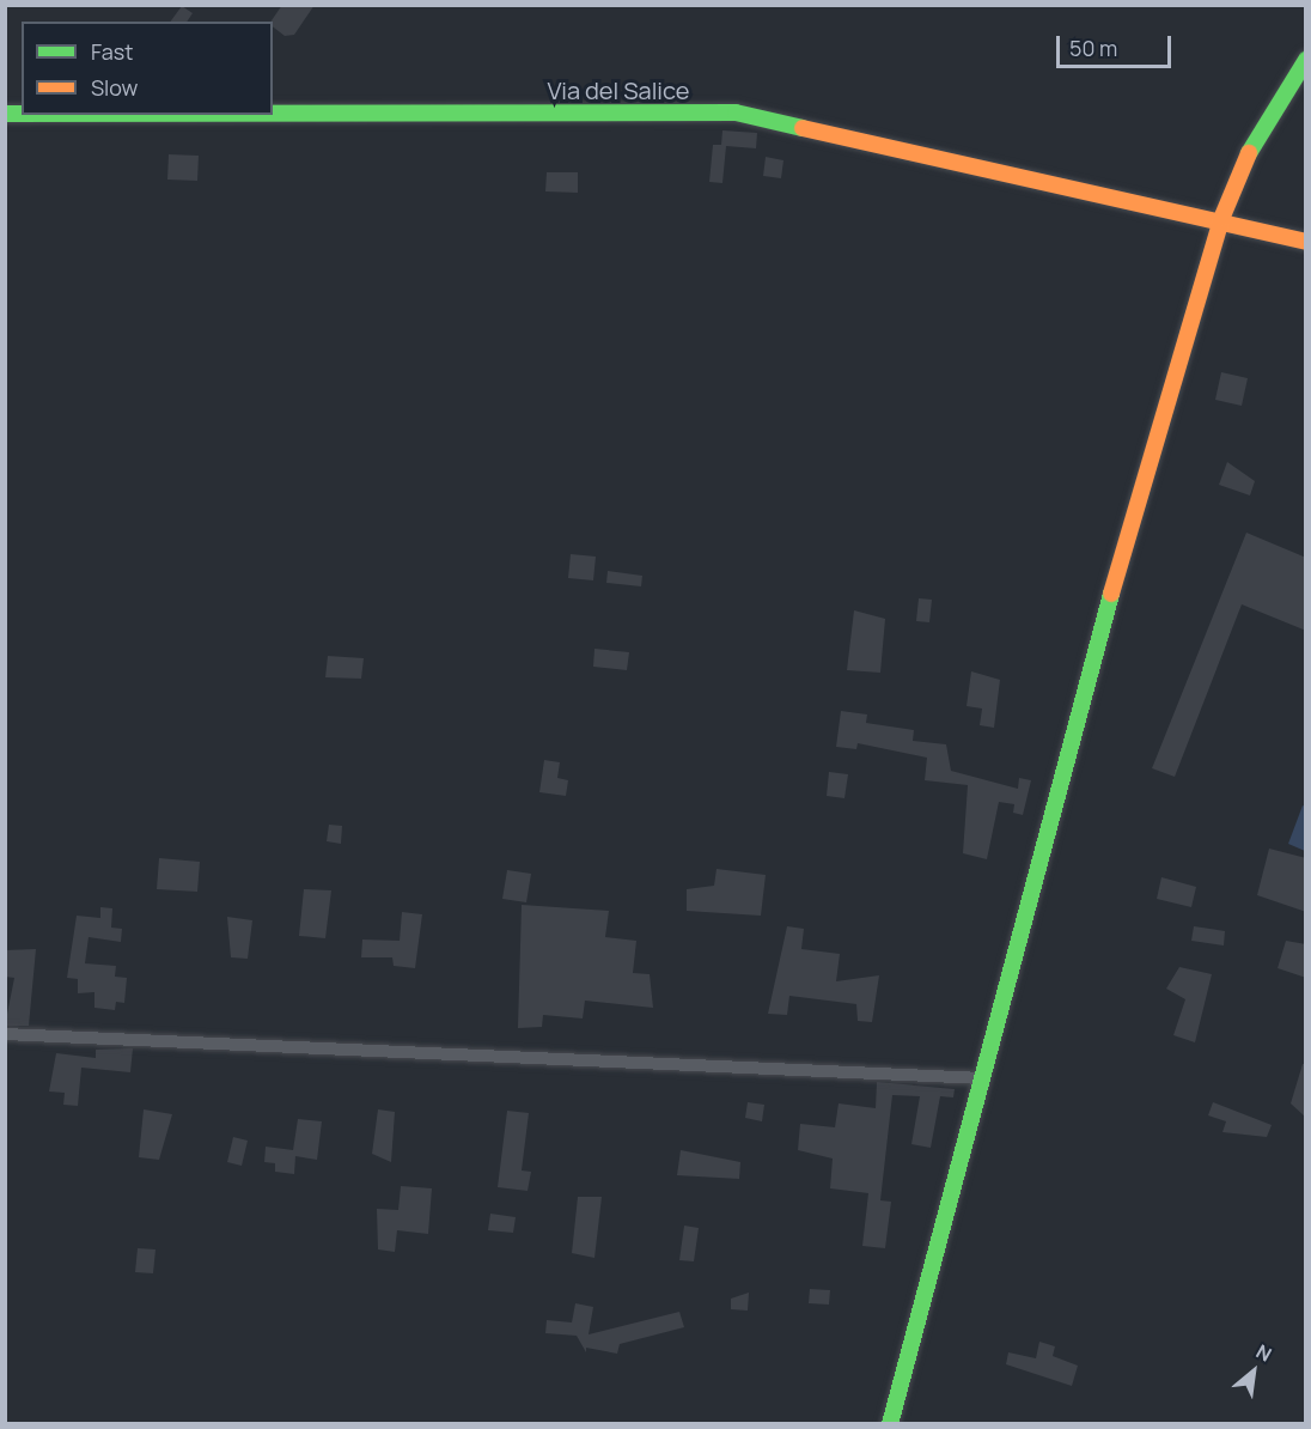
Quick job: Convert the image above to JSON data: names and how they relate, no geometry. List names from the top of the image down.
{
  "streets": {
    "main road": ["Via del Salice"]
  },
  "legend": ["Fast", "Slow"],
  "scale_bar": "50 m",
  "north": "top right"
}
